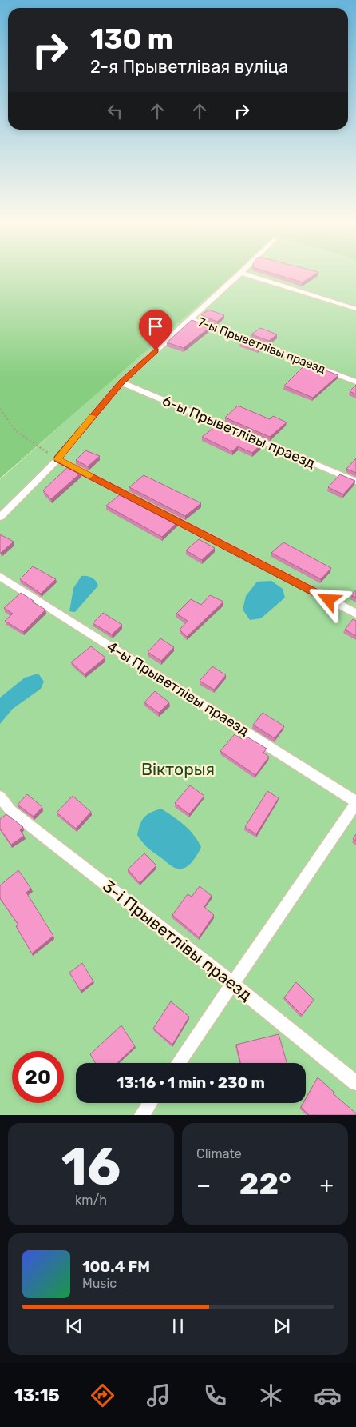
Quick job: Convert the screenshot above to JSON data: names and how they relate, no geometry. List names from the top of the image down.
{
  "streets": {
    "lane": [
      "7-ы Прыветлівы праезд",
      "6-ы Прыветлівы праезд",
      "4-ы Прыветлівы праезд",
      "3-і Прыветлівы праезд"
    ]
  },
  "parks": ["Вікторыя"],
  "page": {
    "turn": ["130 m", "2-я Прыветлівая вуліца"],
    "limit": "20",
    "trip": "13:16 · 1 min · 230 m",
    "tile": [
      ["16", "km/h"],
      "Climate"
    ],
    "heat": ["−", "22°", "+"],
    "song": ["100.4 FM", "Music"],
    "tabs": "13:15"
  }
}
